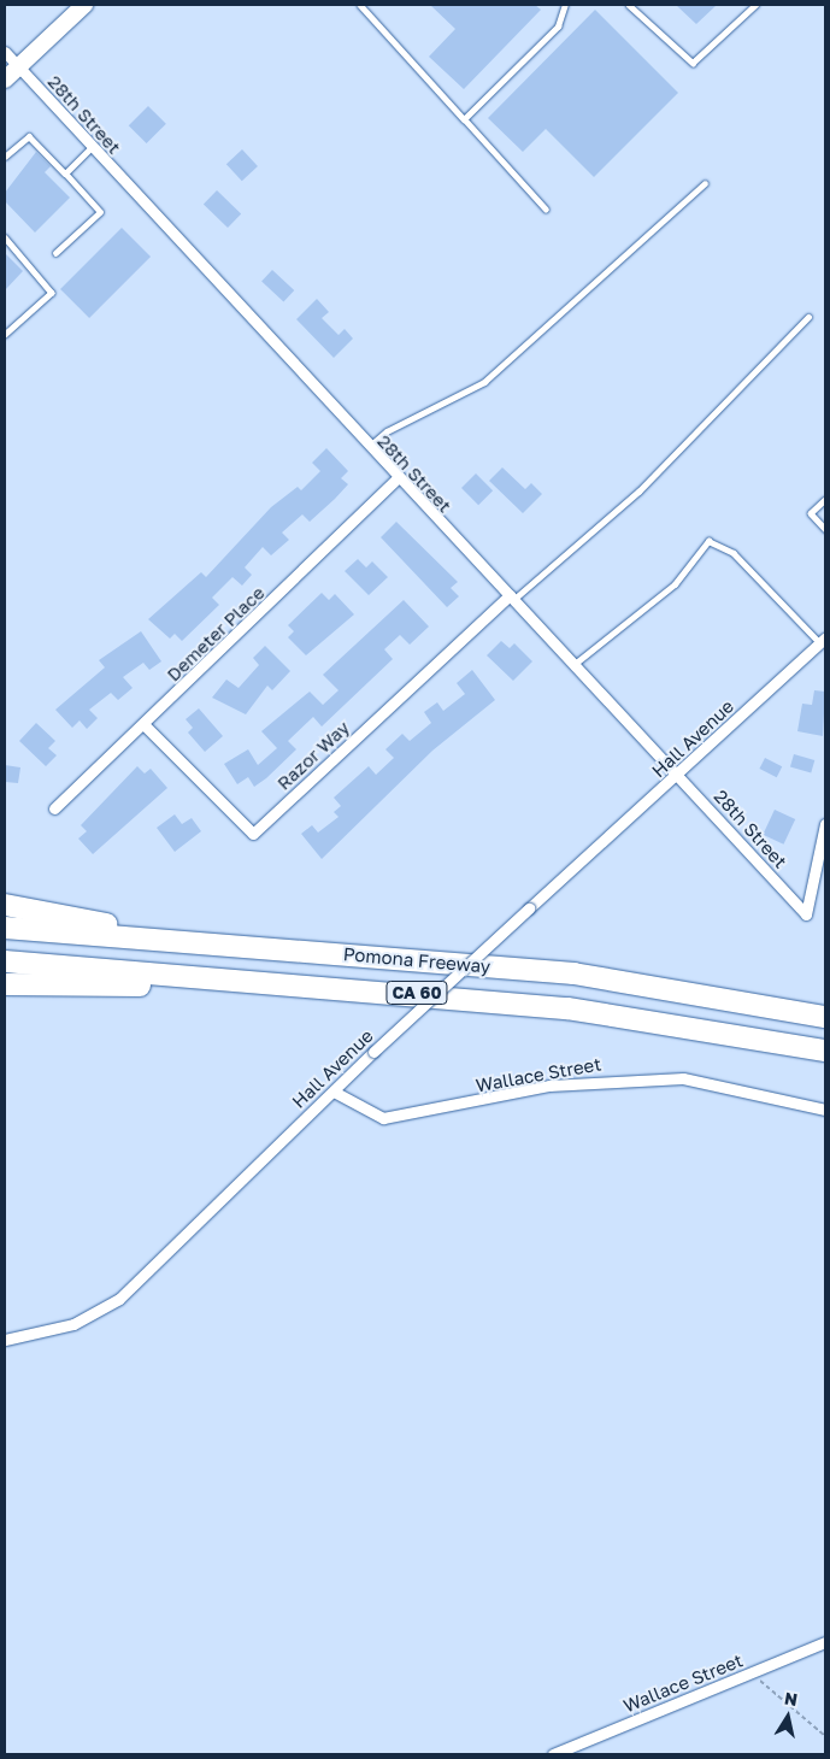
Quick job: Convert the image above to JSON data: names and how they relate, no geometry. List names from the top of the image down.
{
  "streets": {
    "highway": ["Pomona Freeway", "CA 60"],
    "street": [
      "28th Street",
      "Demeter Place",
      "Hall Avenue",
      "Razor Way",
      "Wallace Street"
    ]
  },
  "crossings": [
    ["28th Street", "Demeter Place"],
    ["28th Street", "Hall Avenue"],
    ["28th Street", "Razor Way"],
    ["Demeter Place", "Razor Way"],
    ["Hall Avenue", "Wallace Street"]
  ],
  "north": "top"
}
